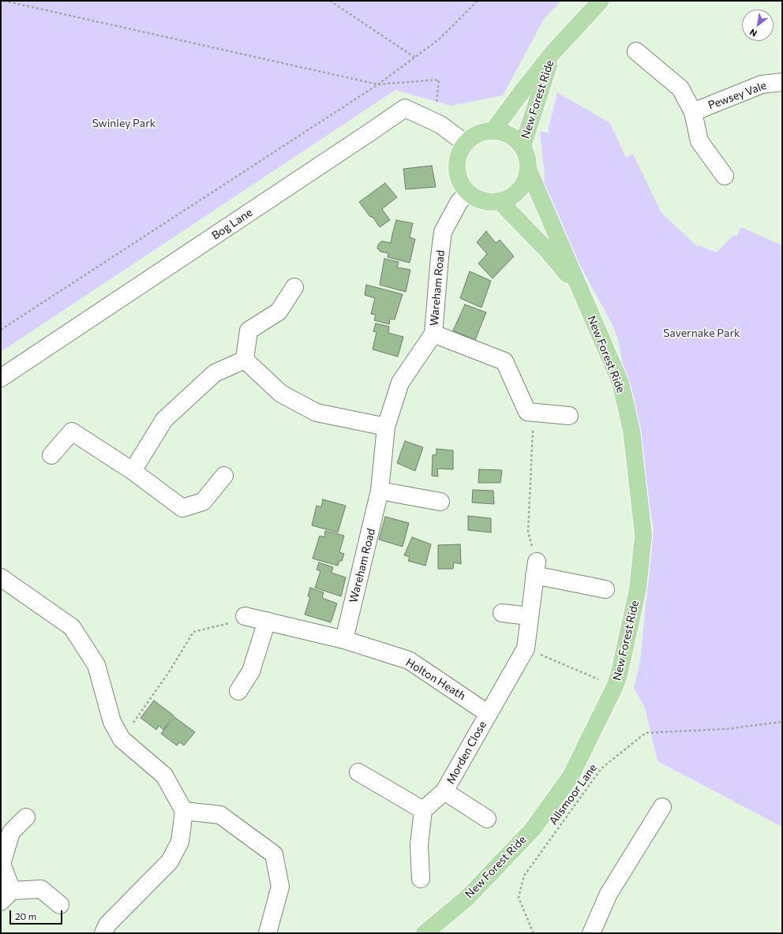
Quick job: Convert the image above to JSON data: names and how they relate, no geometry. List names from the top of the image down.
{
  "streets": {
    "main road": ["New Forest Ride"],
    "street": [
      "Pewsey Vale",
      "Bog Lane",
      "Wareham Road",
      "Holton Heath",
      "Morden Close"
    ],
    "path": ["Allsmoor Lane"]
  },
  "crossings": [
    ["New Forest Ride", "Bog Lane"],
    ["New Forest Ride", "Wareham Road"],
    ["Bog Lane", "Wareham Road"],
    ["Wareham Road", "Holton Heath"],
    ["Holton Heath", "Morden Close"]
  ],
  "parks": ["Swinley Park", "Savernake Park"],
  "scale_bar": "20 m",
  "north": "bottom left"
}
